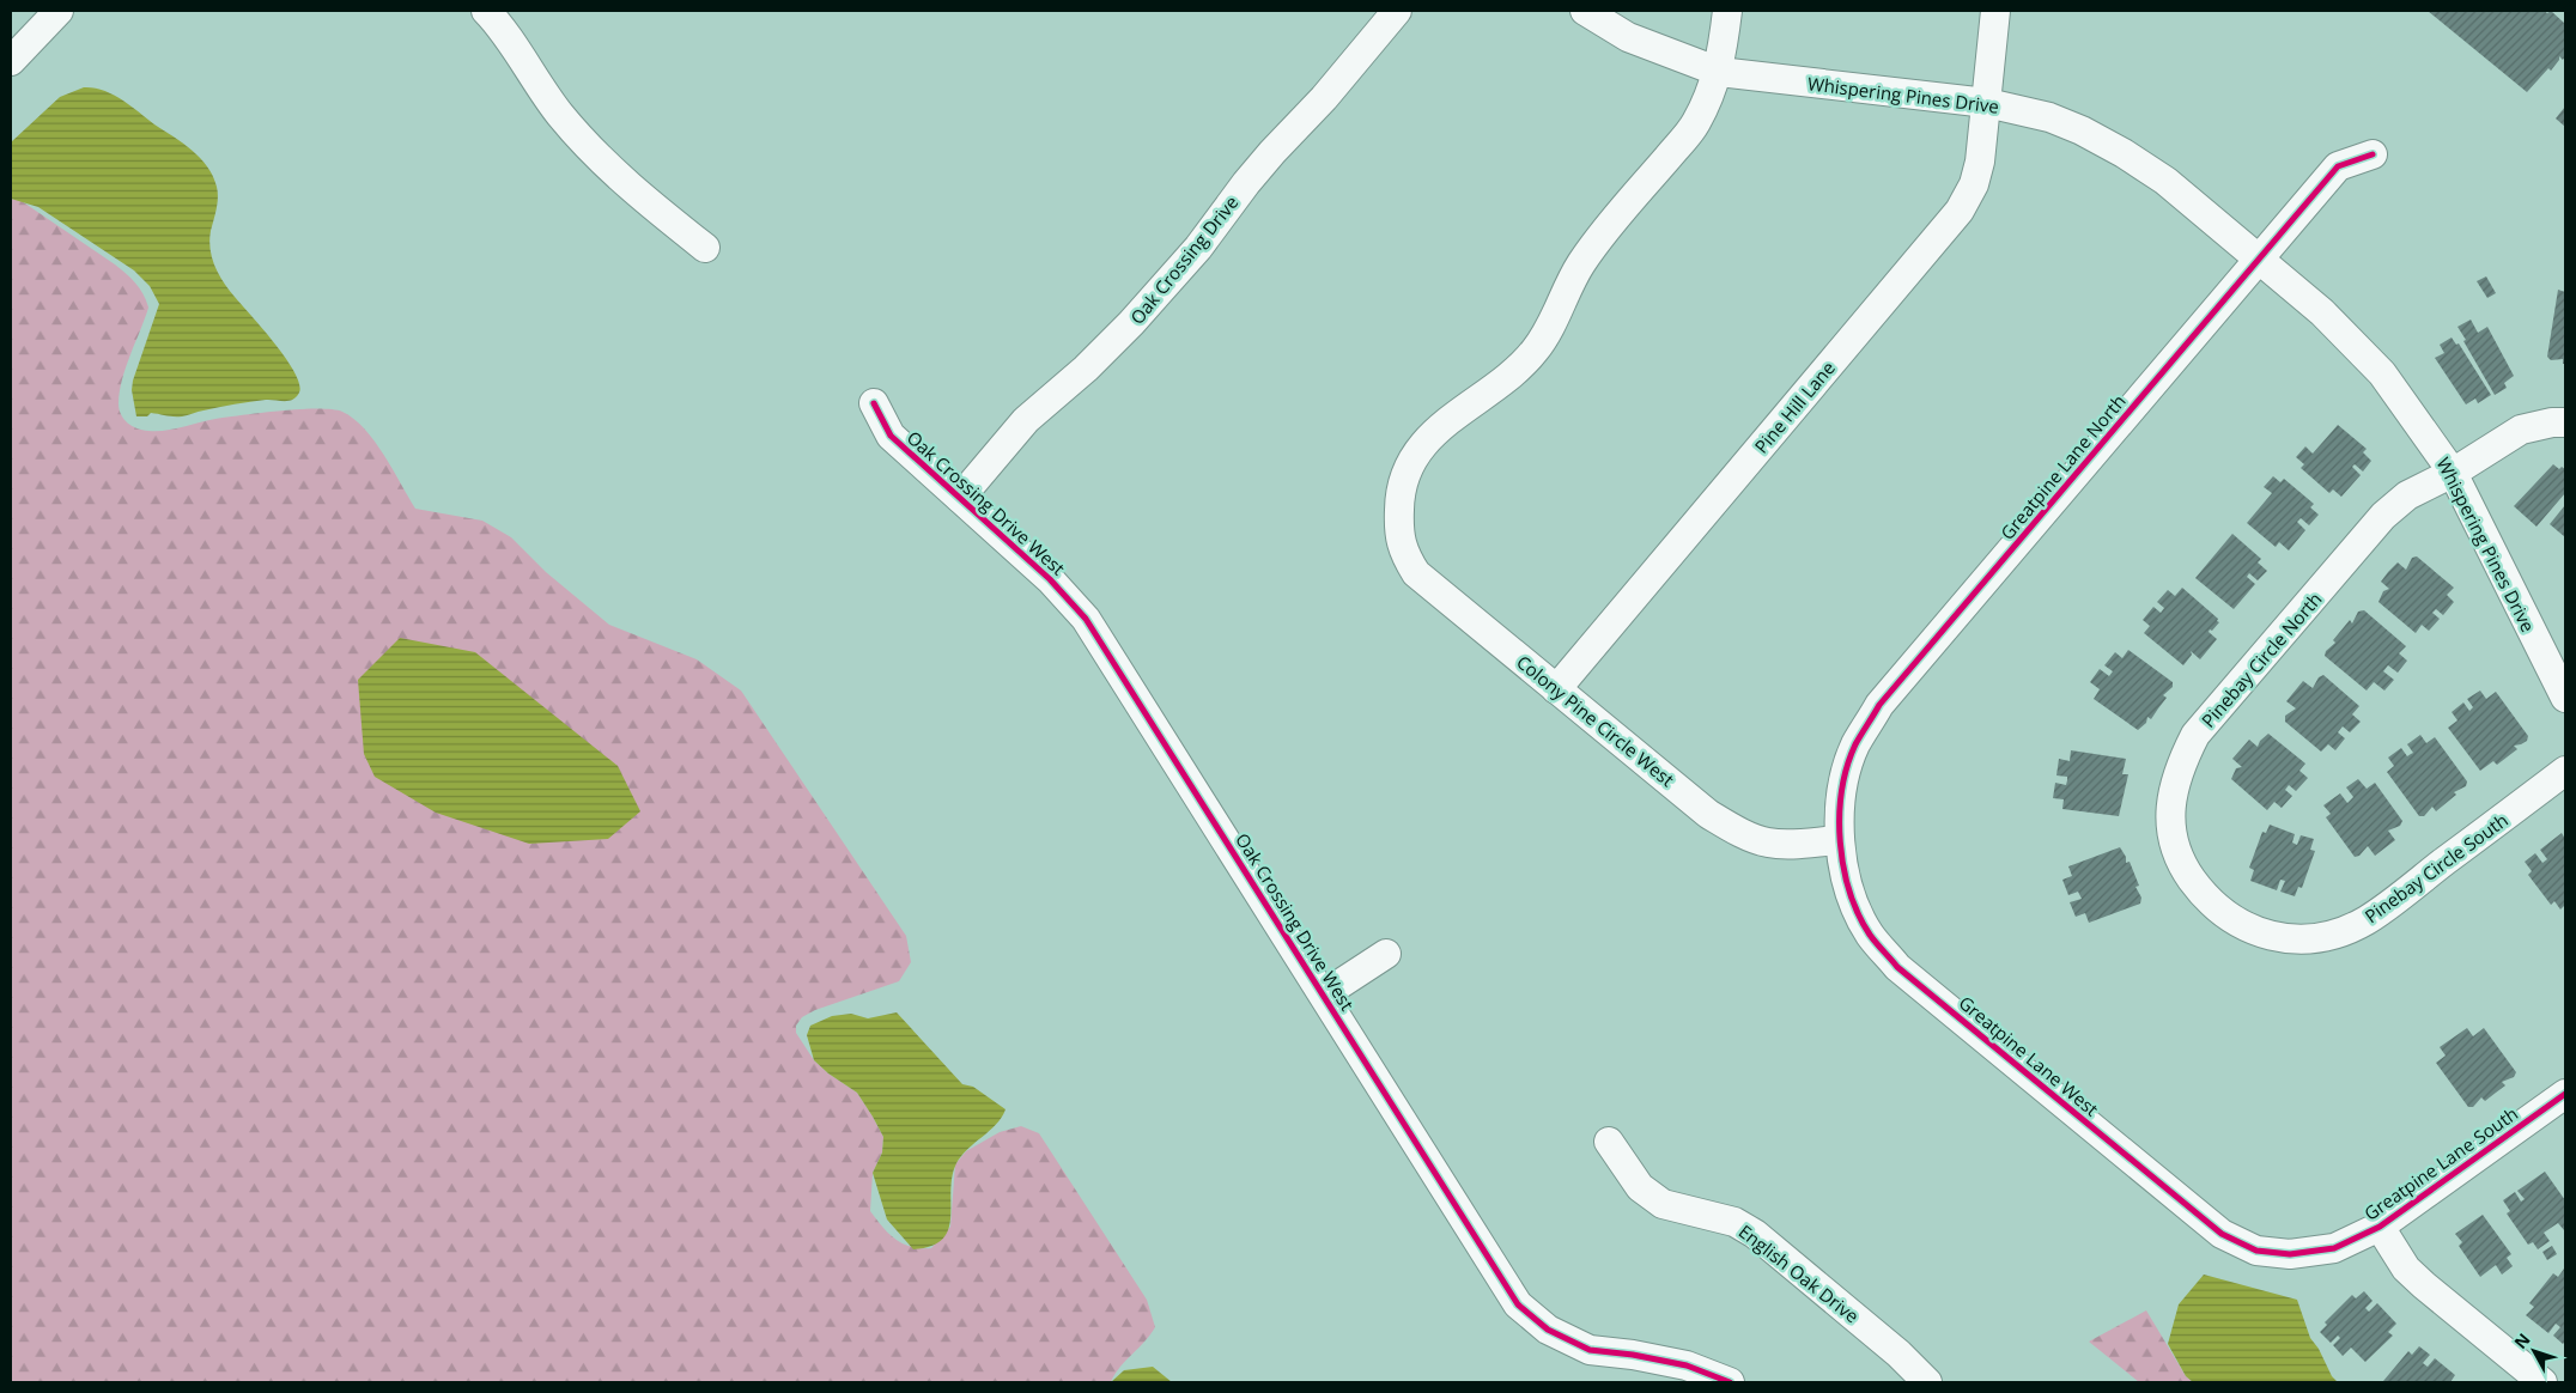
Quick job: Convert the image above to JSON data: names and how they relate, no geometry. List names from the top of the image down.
{
  "streets": {
    "street": [
      "Whispering Pines Drive",
      "Oak Crossing Drive",
      "Pine Hill Lane",
      "Greatpine Lane North",
      "Oak Crossing Drive West",
      "Pinebay Circle North",
      "Colony Pine Circle West",
      "Pinebay Circle South",
      "Greatpine Lane West",
      "Greatpine Lane South",
      "English Oak Drive"
    ]
  },
  "crossings": [
    ["Whispering Pines Drive", "Pine Hill Lane"],
    ["Whispering Pines Drive", "Greatpine Lane North"],
    ["Whispering Pines Drive", "Pinebay Circle North"],
    ["Whispering Pines Drive", "Colony Pine Circle West"],
    ["Oak Crossing Drive", "Oak Crossing Drive West"],
    ["Pine Hill Lane", "Colony Pine Circle West"],
    ["Greatpine Lane North", "Colony Pine Circle West"],
    ["Greatpine Lane North", "Greatpine Lane West"],
    ["Pinebay Circle North", "Pinebay Circle South"],
    ["Colony Pine Circle West", "Greatpine Lane West"],
    ["Greatpine Lane West", "Greatpine Lane South"]
  ],
  "north": "top left"
}
